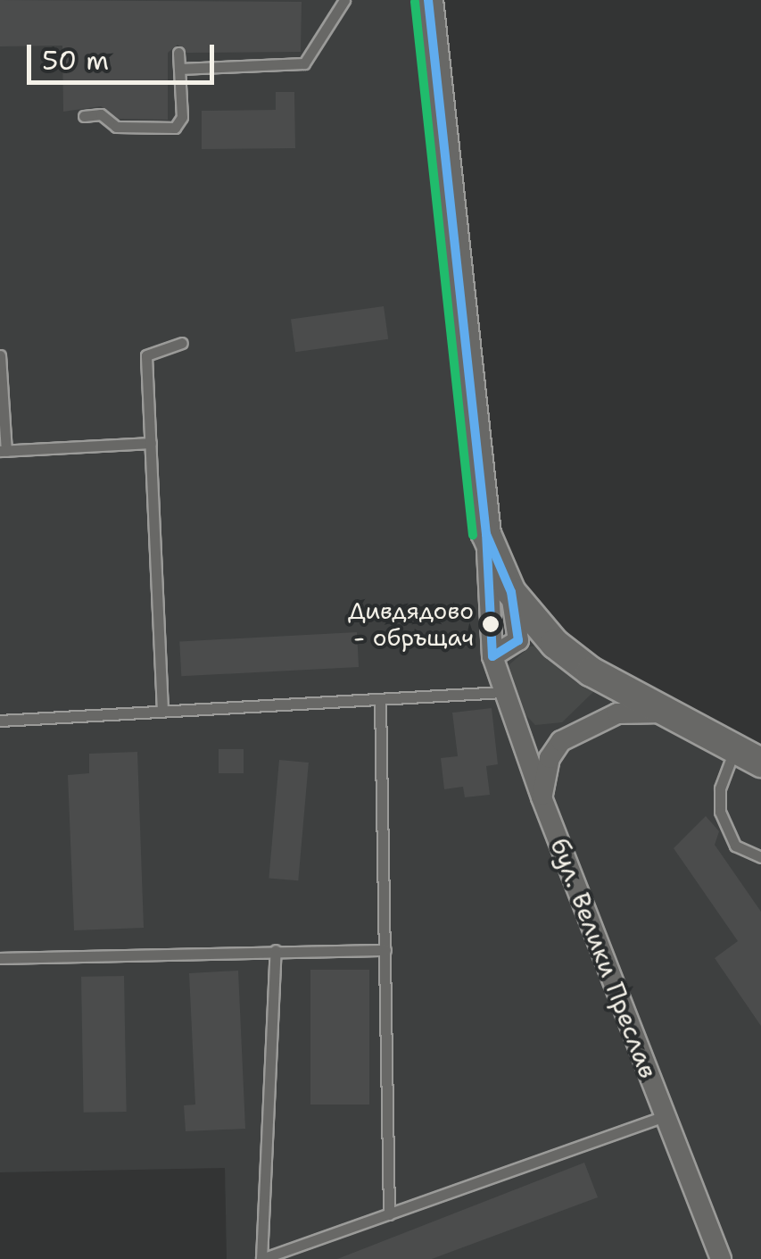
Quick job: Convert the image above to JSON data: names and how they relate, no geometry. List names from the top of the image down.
{
  "streets": {
    "street": ["бул. Велики Преслав"]
  },
  "places": ["Дивдядово - обръщач"],
  "scale_bar": "50 m"
}
